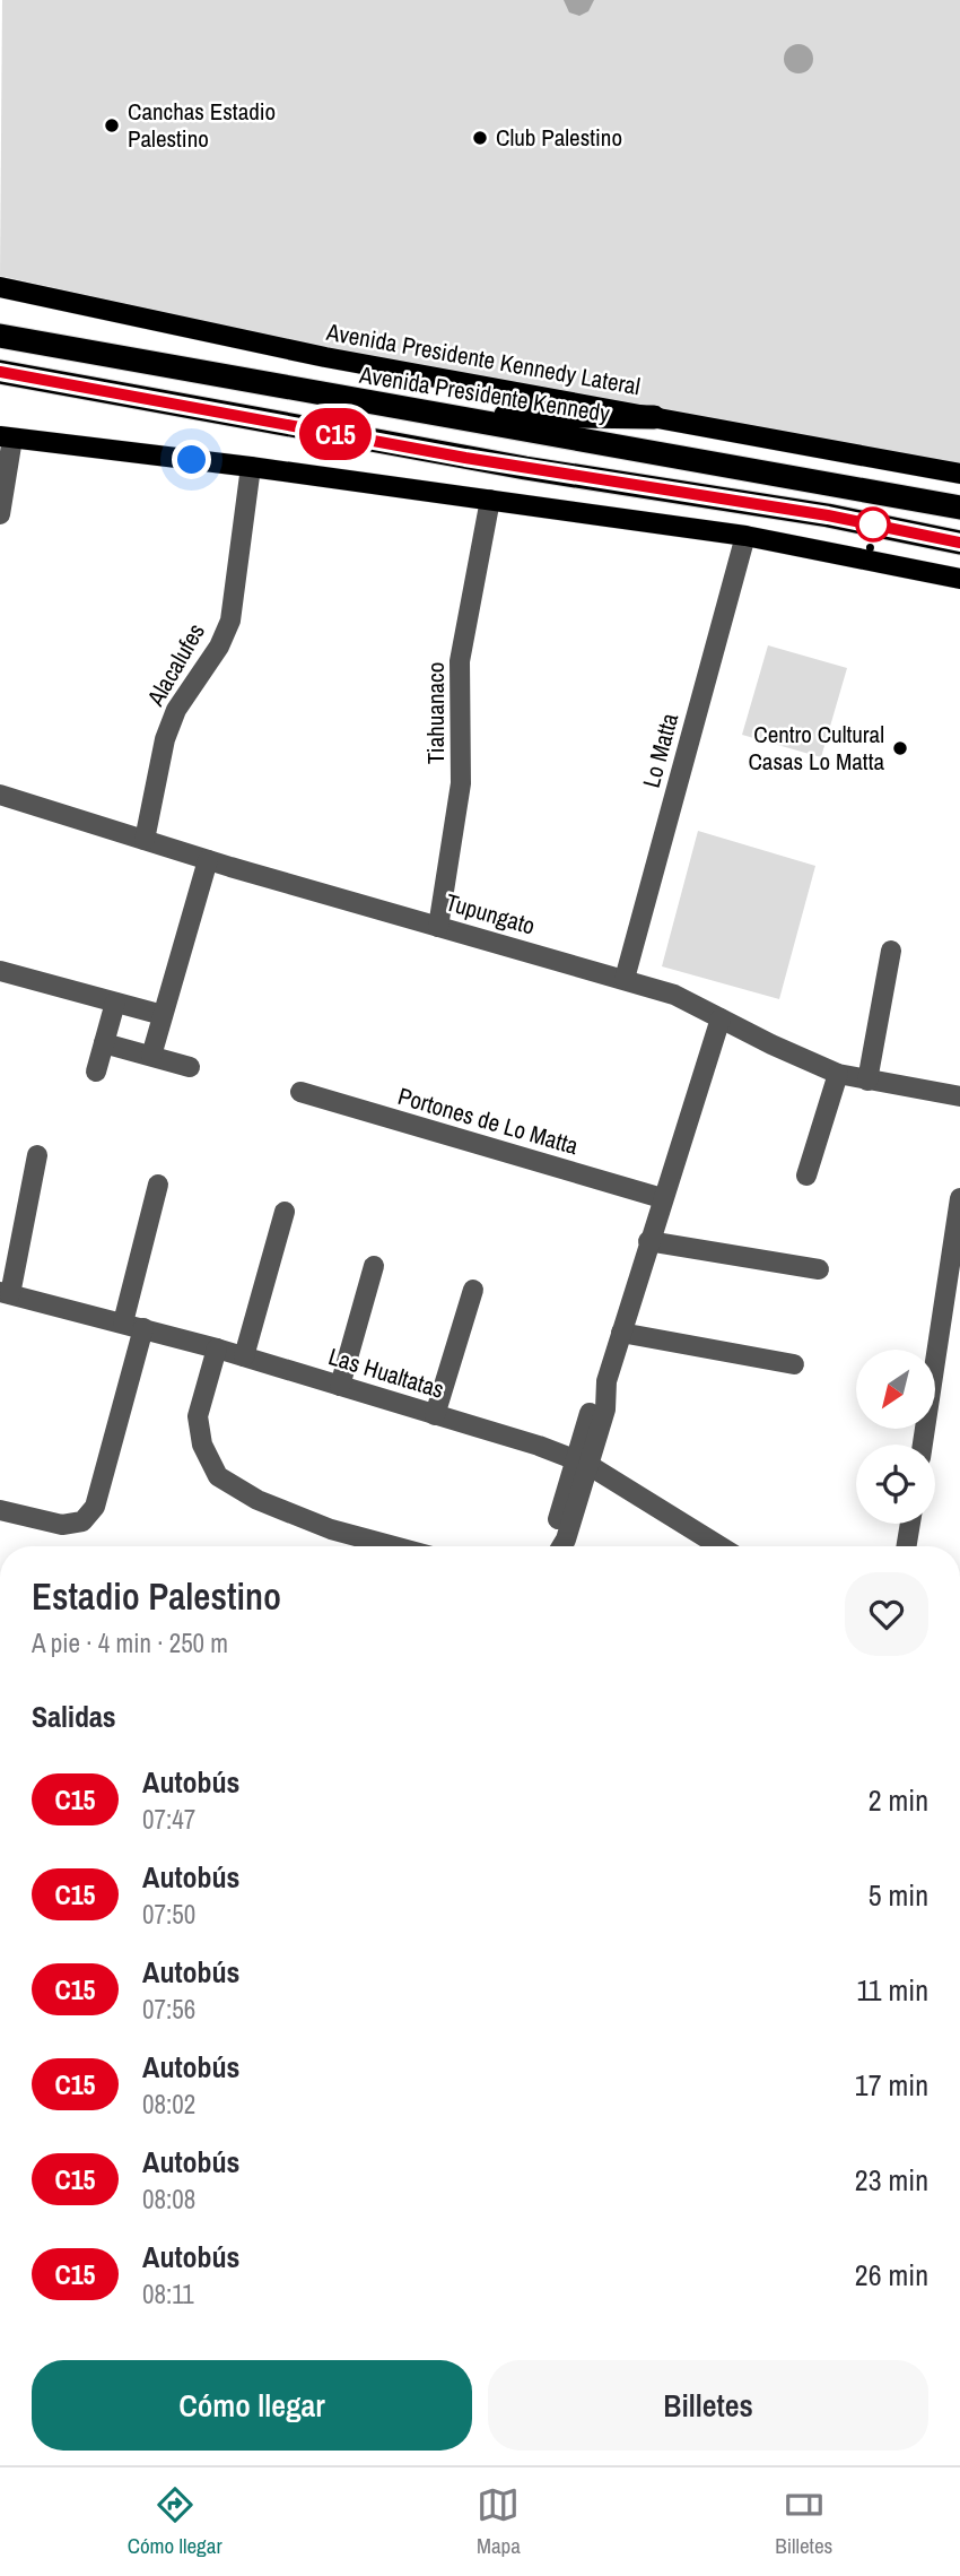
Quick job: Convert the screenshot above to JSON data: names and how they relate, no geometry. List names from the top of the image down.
{
  "streets": {
    "highway": ["Avenida Presidente Kennedy"],
    "main road": ["Avenida Presidente Kennedy Lateral"],
    "street": [
      "Alacalufes",
      "Tiahuanaco",
      "Lo Matta",
      "Tupungato",
      "Portones de Lo Matta",
      "Las Hualtatas"
    ]
  },
  "crossings": [
    ["Alacalufes", "Tupungato"],
    ["Tiahuanaco", "Tupungato"],
    ["Lo Matta", "Tupungato"]
  ],
  "places": ["Canchas Estadio Palestino", "Club Palestino", "Centro Cultural Casas Lo Matta"],
  "lines": ["bus line C15"],
  "north": "bottom left",
  "page": {
    "on_map": "C15",
    "heading": [
      ["Estadio Palestino", "A pie · 4 min · 250 m"],
      "Salidas"
    ],
    "list": [
      {
        "mark": "C15",
        "name": "Autobús",
        "note": "07:47",
        "value": "2 min"
      },
      {
        "mark": "C15",
        "name": "Autobús",
        "note": "07:50",
        "value": "5 min"
      },
      {
        "mark": "C15",
        "name": "Autobús",
        "note": "07:56",
        "value": "11 min"
      },
      {
        "mark": "C15",
        "name": "Autobús",
        "note": "08:02",
        "value": "17 min"
      },
      {
        "mark": "C15",
        "name": "Autobús",
        "note": "08:08",
        "value": "23 min"
      },
      {
        "mark": "C15",
        "name": "Autobús",
        "note": "08:11",
        "value": "26 min"
      }
    ],
    "buttons": ["Cómo llegar", "Billetes"],
    "tabs": ["Cómo llegar", "Mapa", "Billetes"]
  }
}
